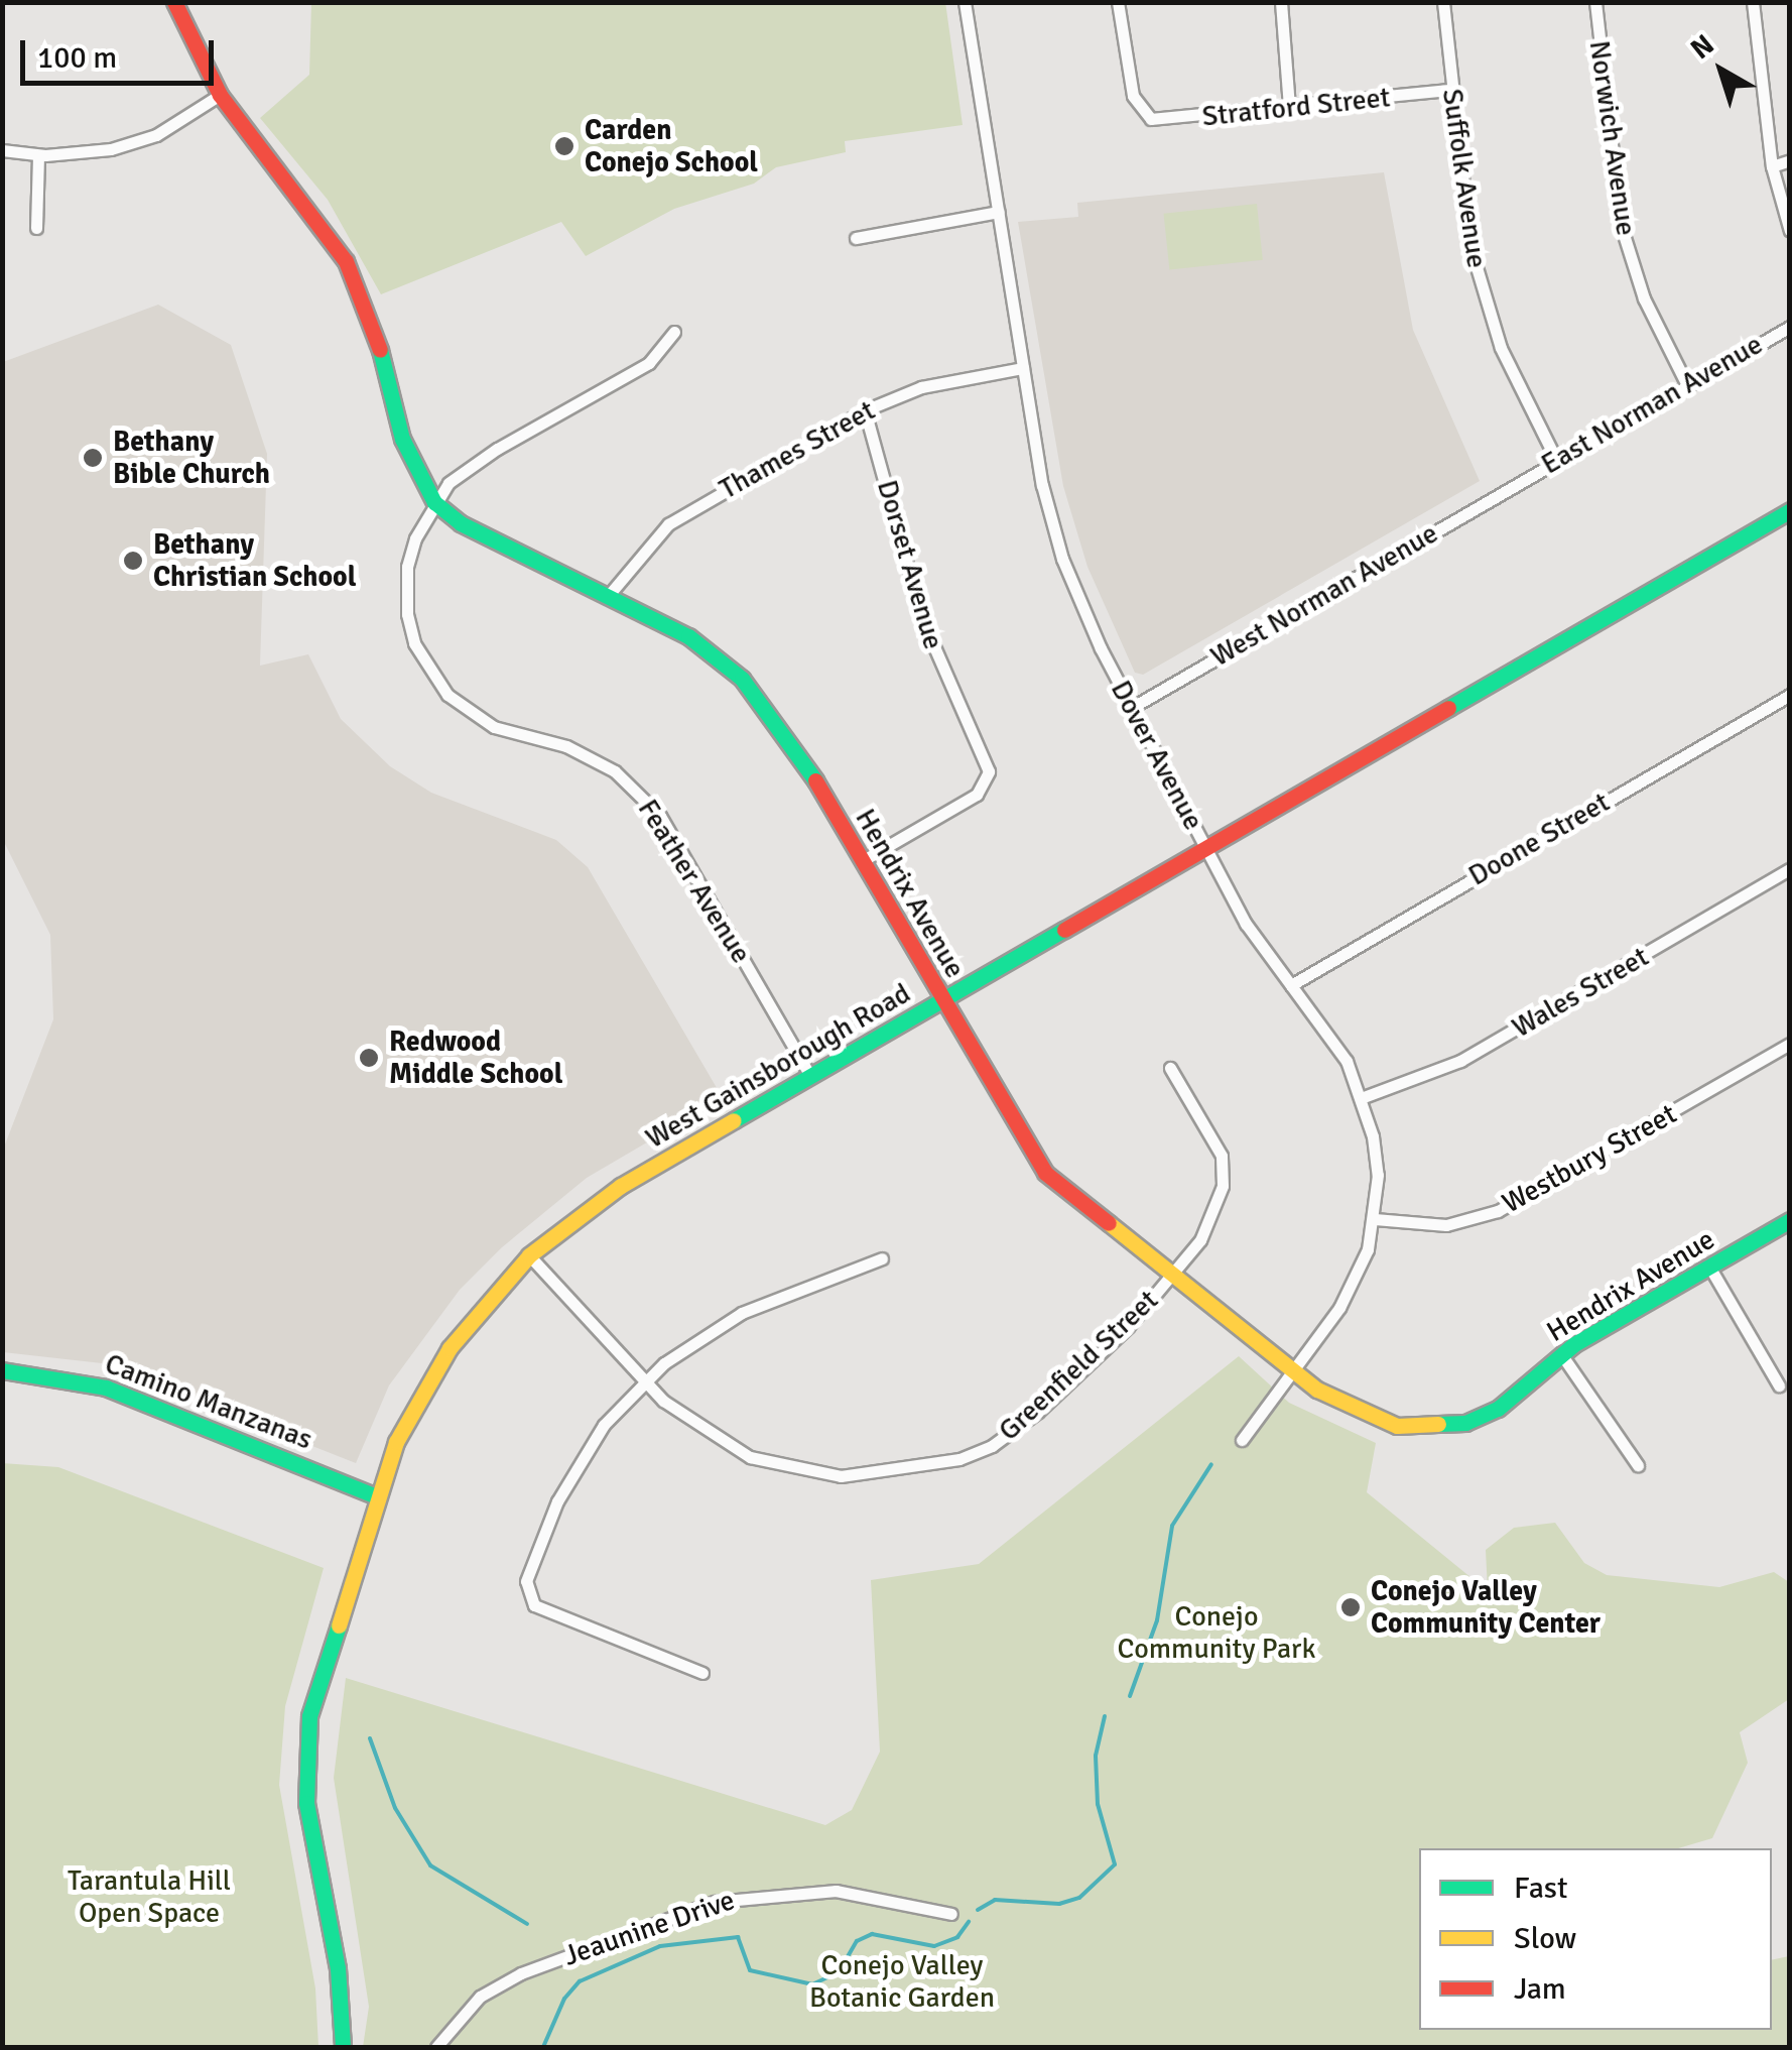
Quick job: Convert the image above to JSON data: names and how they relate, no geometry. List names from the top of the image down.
{
  "streets": {
    "street": [
      "Stratford Street",
      "Norwich Avenue",
      "Suffolk Avenue",
      "East Norman Avenue",
      "Thames Street",
      "Dorset Avenue",
      "West Norman Avenue",
      "Dover Avenue",
      "Doone Street",
      "Feather Avenue",
      "Hendrix Avenue",
      "Wales Street",
      "West Gainsborough Road",
      "Westbury Street",
      "Greenfield Street",
      "Camino Manzanas",
      "Jeaunine Drive"
    ]
  },
  "crossings": [
    ["Stratford Street", "Suffolk Avenue"],
    ["Norwich Avenue", "East Norman Avenue"],
    ["Suffolk Avenue", "East Norman Avenue"],
    ["East Norman Avenue", "West Norman Avenue"],
    ["Thames Street", "Dorset Avenue"],
    ["Thames Street", "Dover Avenue"],
    ["Thames Street", "Hendrix Avenue"],
    ["Dorset Avenue", "Hendrix Avenue"],
    ["West Norman Avenue", "Dover Avenue"],
    ["Dover Avenue", "Doone Street"],
    ["Dover Avenue", "Hendrix Avenue"],
    ["Dover Avenue", "Wales Street"],
    ["Dover Avenue", "West Gainsborough Road"],
    ["Dover Avenue", "Westbury Street"],
    ["Feather Avenue", "Hendrix Avenue"],
    ["Feather Avenue", "West Gainsborough Road"],
    ["Hendrix Avenue", "West Gainsborough Road"],
    ["Hendrix Avenue", "Greenfield Street"],
    ["West Gainsborough Road", "Greenfield Street"],
    ["West Gainsborough Road", "Camino Manzanas"]
  ],
  "parks": ["Conejo Community Park", "Tarantula Hill Open Space", "Conejo Valley Botanic Garden"],
  "places": [
    "Carden Conejo School",
    "Bethany Bible Church",
    "Bethany Christian School",
    "Redwood Middle School",
    "Conejo Valley Community Center"
  ],
  "legend": ["Fast", "Slow", "Jam"],
  "scale_bar": "100 m",
  "north": "top left"
}
